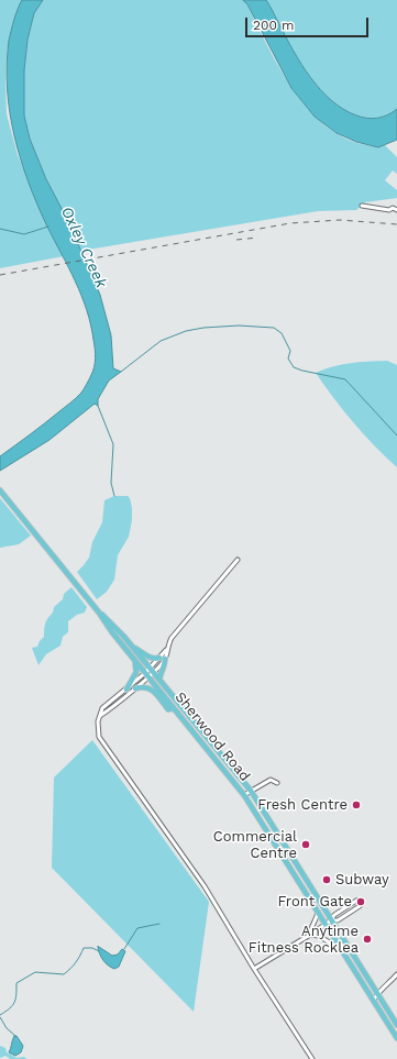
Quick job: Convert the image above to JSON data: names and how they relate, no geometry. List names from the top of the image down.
{
  "streets": {
    "main road": ["Sherwood Road"]
  },
  "water": ["Oxley Creek"],
  "places": [
    "Fresh Centre",
    "Commercial Centre",
    "Subway",
    "Front Gate",
    "Anytime Fitness Rocklea"
  ],
  "scale_bar": "200 m"
}
